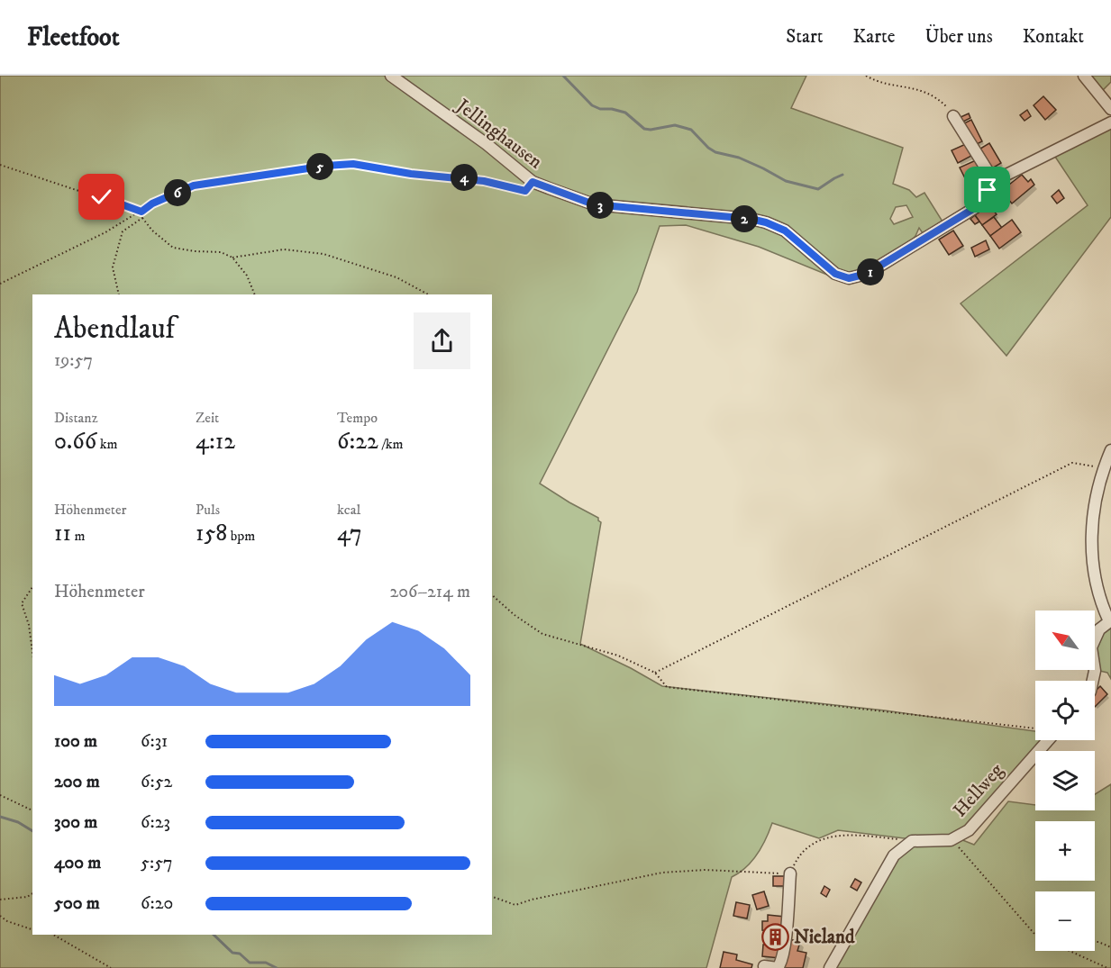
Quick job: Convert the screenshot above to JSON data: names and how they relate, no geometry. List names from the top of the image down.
{
  "streets": {
    "street": ["Jellinghausen", "Hellweg"]
  },
  "places": {
    "building": ["Nieland"]
  },
  "north": "top left",
  "page": {
    "header": "Fleetfoot",
    "nav": [
      "Start",
      "Karte",
      "Über uns",
      "Kontakt"
    ],
    "pins": [
      "5",
      "4",
      "6",
      "3",
      "2",
      "1"
    ],
    "heading": ["Abendlauf", "19:57"],
    "stats": [
      ["Distanz", "0.66 km"],
      ["Zeit", "4:12"],
      ["Tempo", "6:22 /km"],
      ["Höhenmeter", "11 m"],
      ["Puls", "158 bpm"],
      ["kcal", "47"]
    ],
    "chart": ["Höhenmeter", "206–214 m"],
    "map_buttons": ["+", "−"],
    "list": [
      {
        "name": "100 m",
        "note": "6:31"
      },
      {
        "name": "200 m",
        "note": "6:52"
      },
      {
        "name": "300 m",
        "note": "6:23"
      },
      {
        "name": "400 m",
        "note": "5:57"
      },
      {
        "name": "500 m",
        "note": "6:20"
      }
    ]
  }
}
